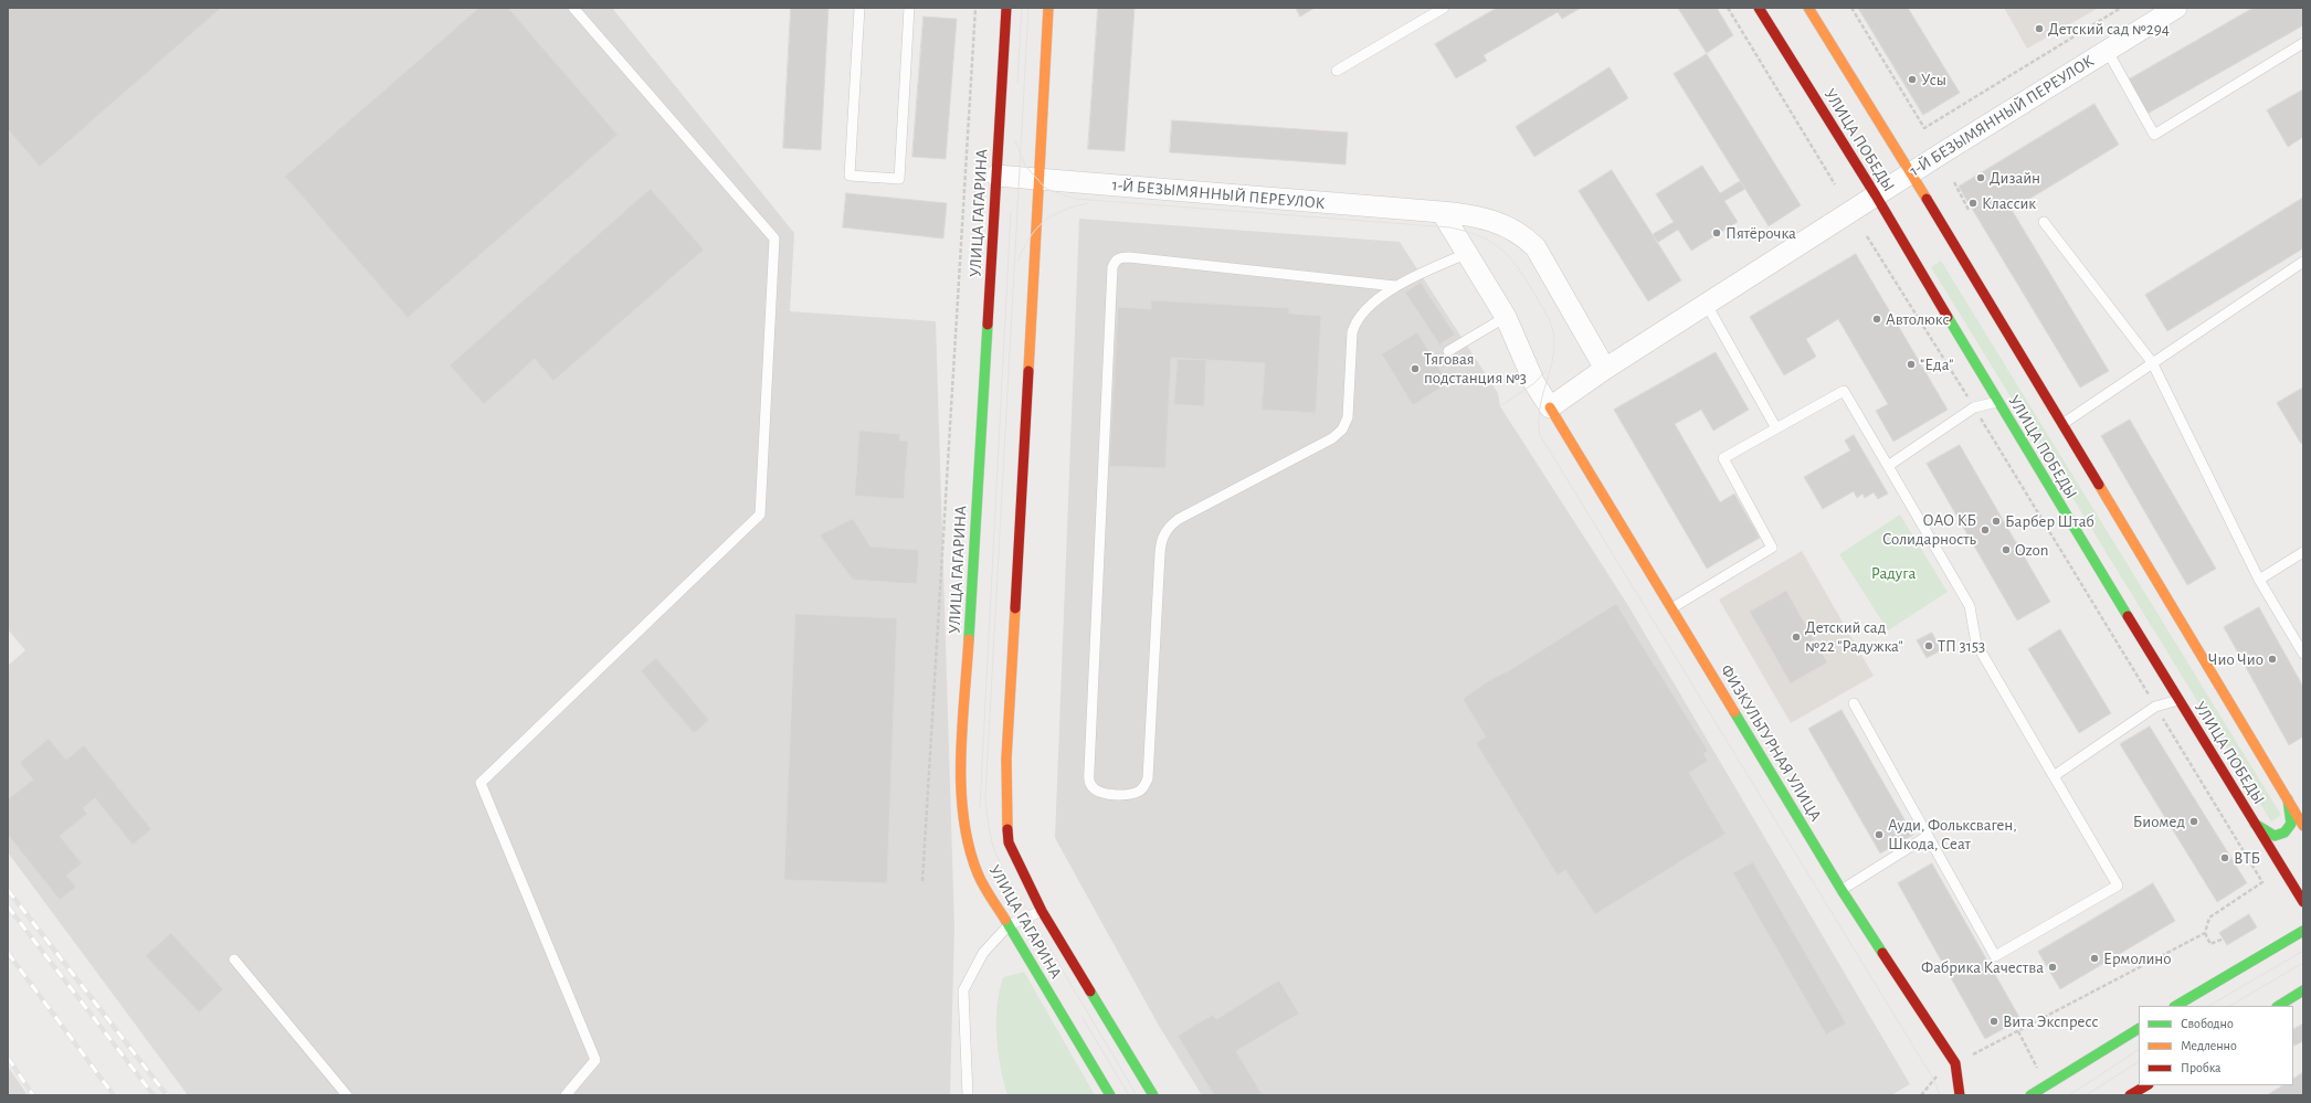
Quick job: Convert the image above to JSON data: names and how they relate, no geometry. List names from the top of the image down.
{
  "streets": {
    "main road": ["УЛИЦА ПОБЕДЫ", "УЛИЦА ГАГАРИНА", "ФИЗКУЛЬТУРНАЯ УЛИЦА"],
    "street": ["1-Й БЕЗЫМЯННЫЙ ПЕРЕУЛОК"]
  },
  "crossings": [
    ["1-Й БЕЗЫМЯННЫЙ ПЕРЕУЛОК", "УЛИЦА ПОБЕДЫ"],
    ["1-Й БЕЗЫМЯННЫЙ ПЕРЕУЛОК", "УЛИЦА ГАГАРИНА"],
    ["1-Й БЕЗЫМЯННЫЙ ПЕРЕУЛОК", "ФИЗКУЛЬТУРНАЯ УЛИЦА"]
  ],
  "parks": ["Радyга"],
  "places": [
    "Детский сад №294",
    "Усы",
    "Дизайн",
    "Классик",
    "Пятёрочка",
    "Автолюкс",
    "\"Еда\"",
    "Тяговая подстанция №3",
    "Барбер Штаб",
    "ОАО КБ Солидарность",
    "Ozon",
    "Детский сад №22 \"Радужка\"",
    "ТП 3153",
    "Чио Чио",
    "Биомед",
    "Ауди, Фольксваген, Шкода, Сеат",
    "ВТБ",
    "Ермолино",
    "Фабрика Качества",
    "Вита Экспресс"
  ],
  "legend": ["Свободно", "Медленно", "Пробка"]
}
